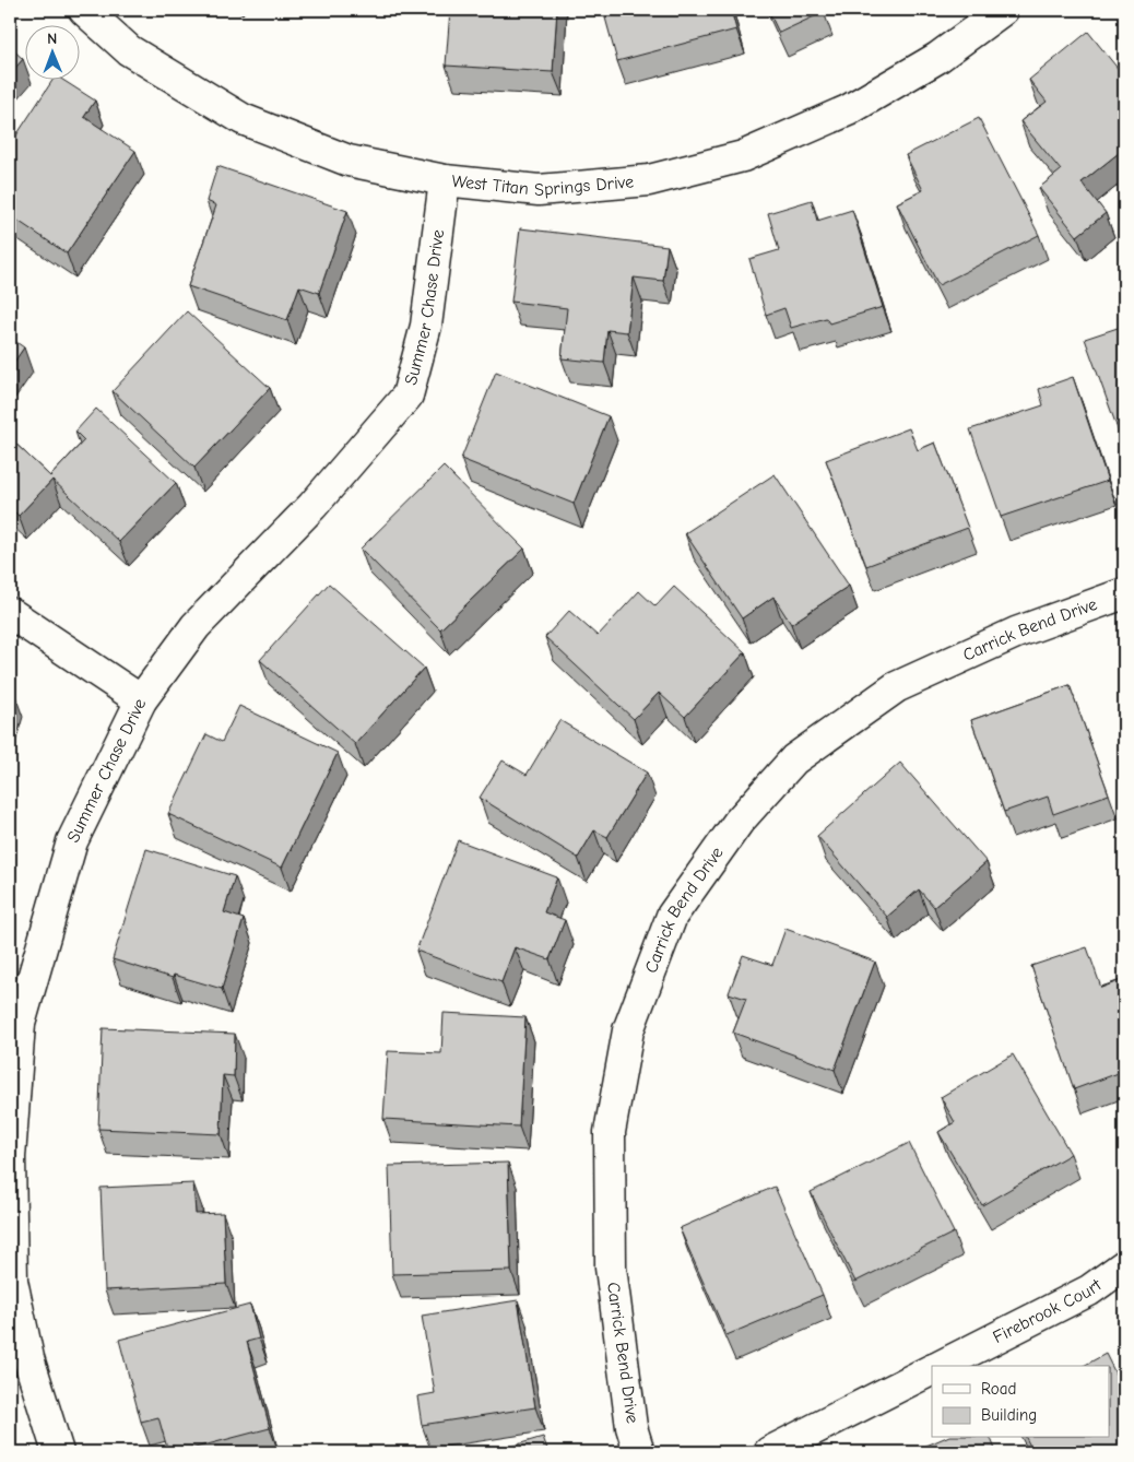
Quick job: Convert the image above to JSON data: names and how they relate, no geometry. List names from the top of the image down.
{
  "streets": {
    "street": [
      "West Titan Springs Drive",
      "Summer Chase Drive",
      "Carrick Bend Drive",
      "Firebrook Court"
    ]
  },
  "crossings": [
    ["West Titan Springs Drive", "Summer Chase Drive"]
  ],
  "legend": ["Road", "Building"],
  "north": "top"
}
